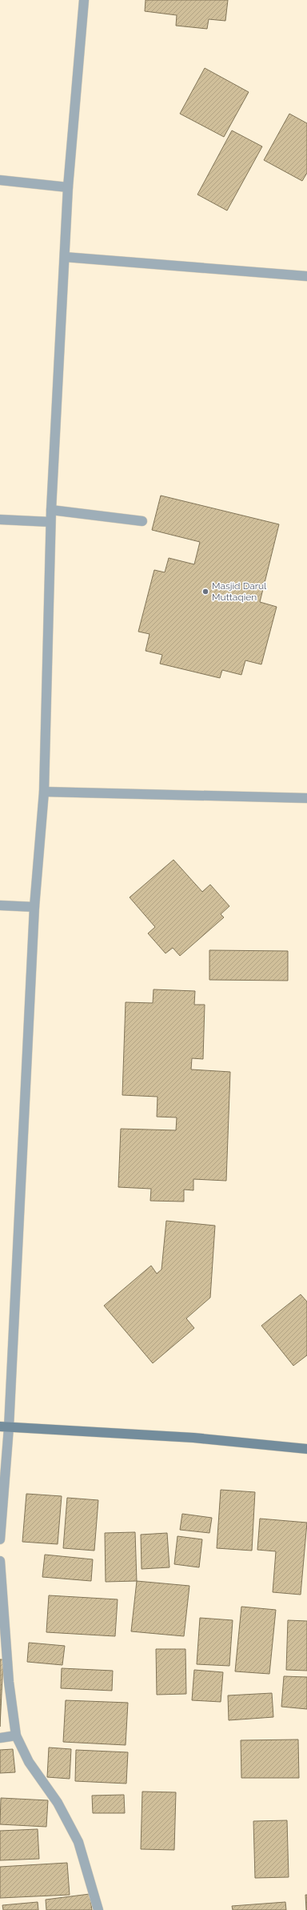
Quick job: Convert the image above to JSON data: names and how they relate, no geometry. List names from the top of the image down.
{
  "places": ["Masjid Darul Muttaqien"]
}
